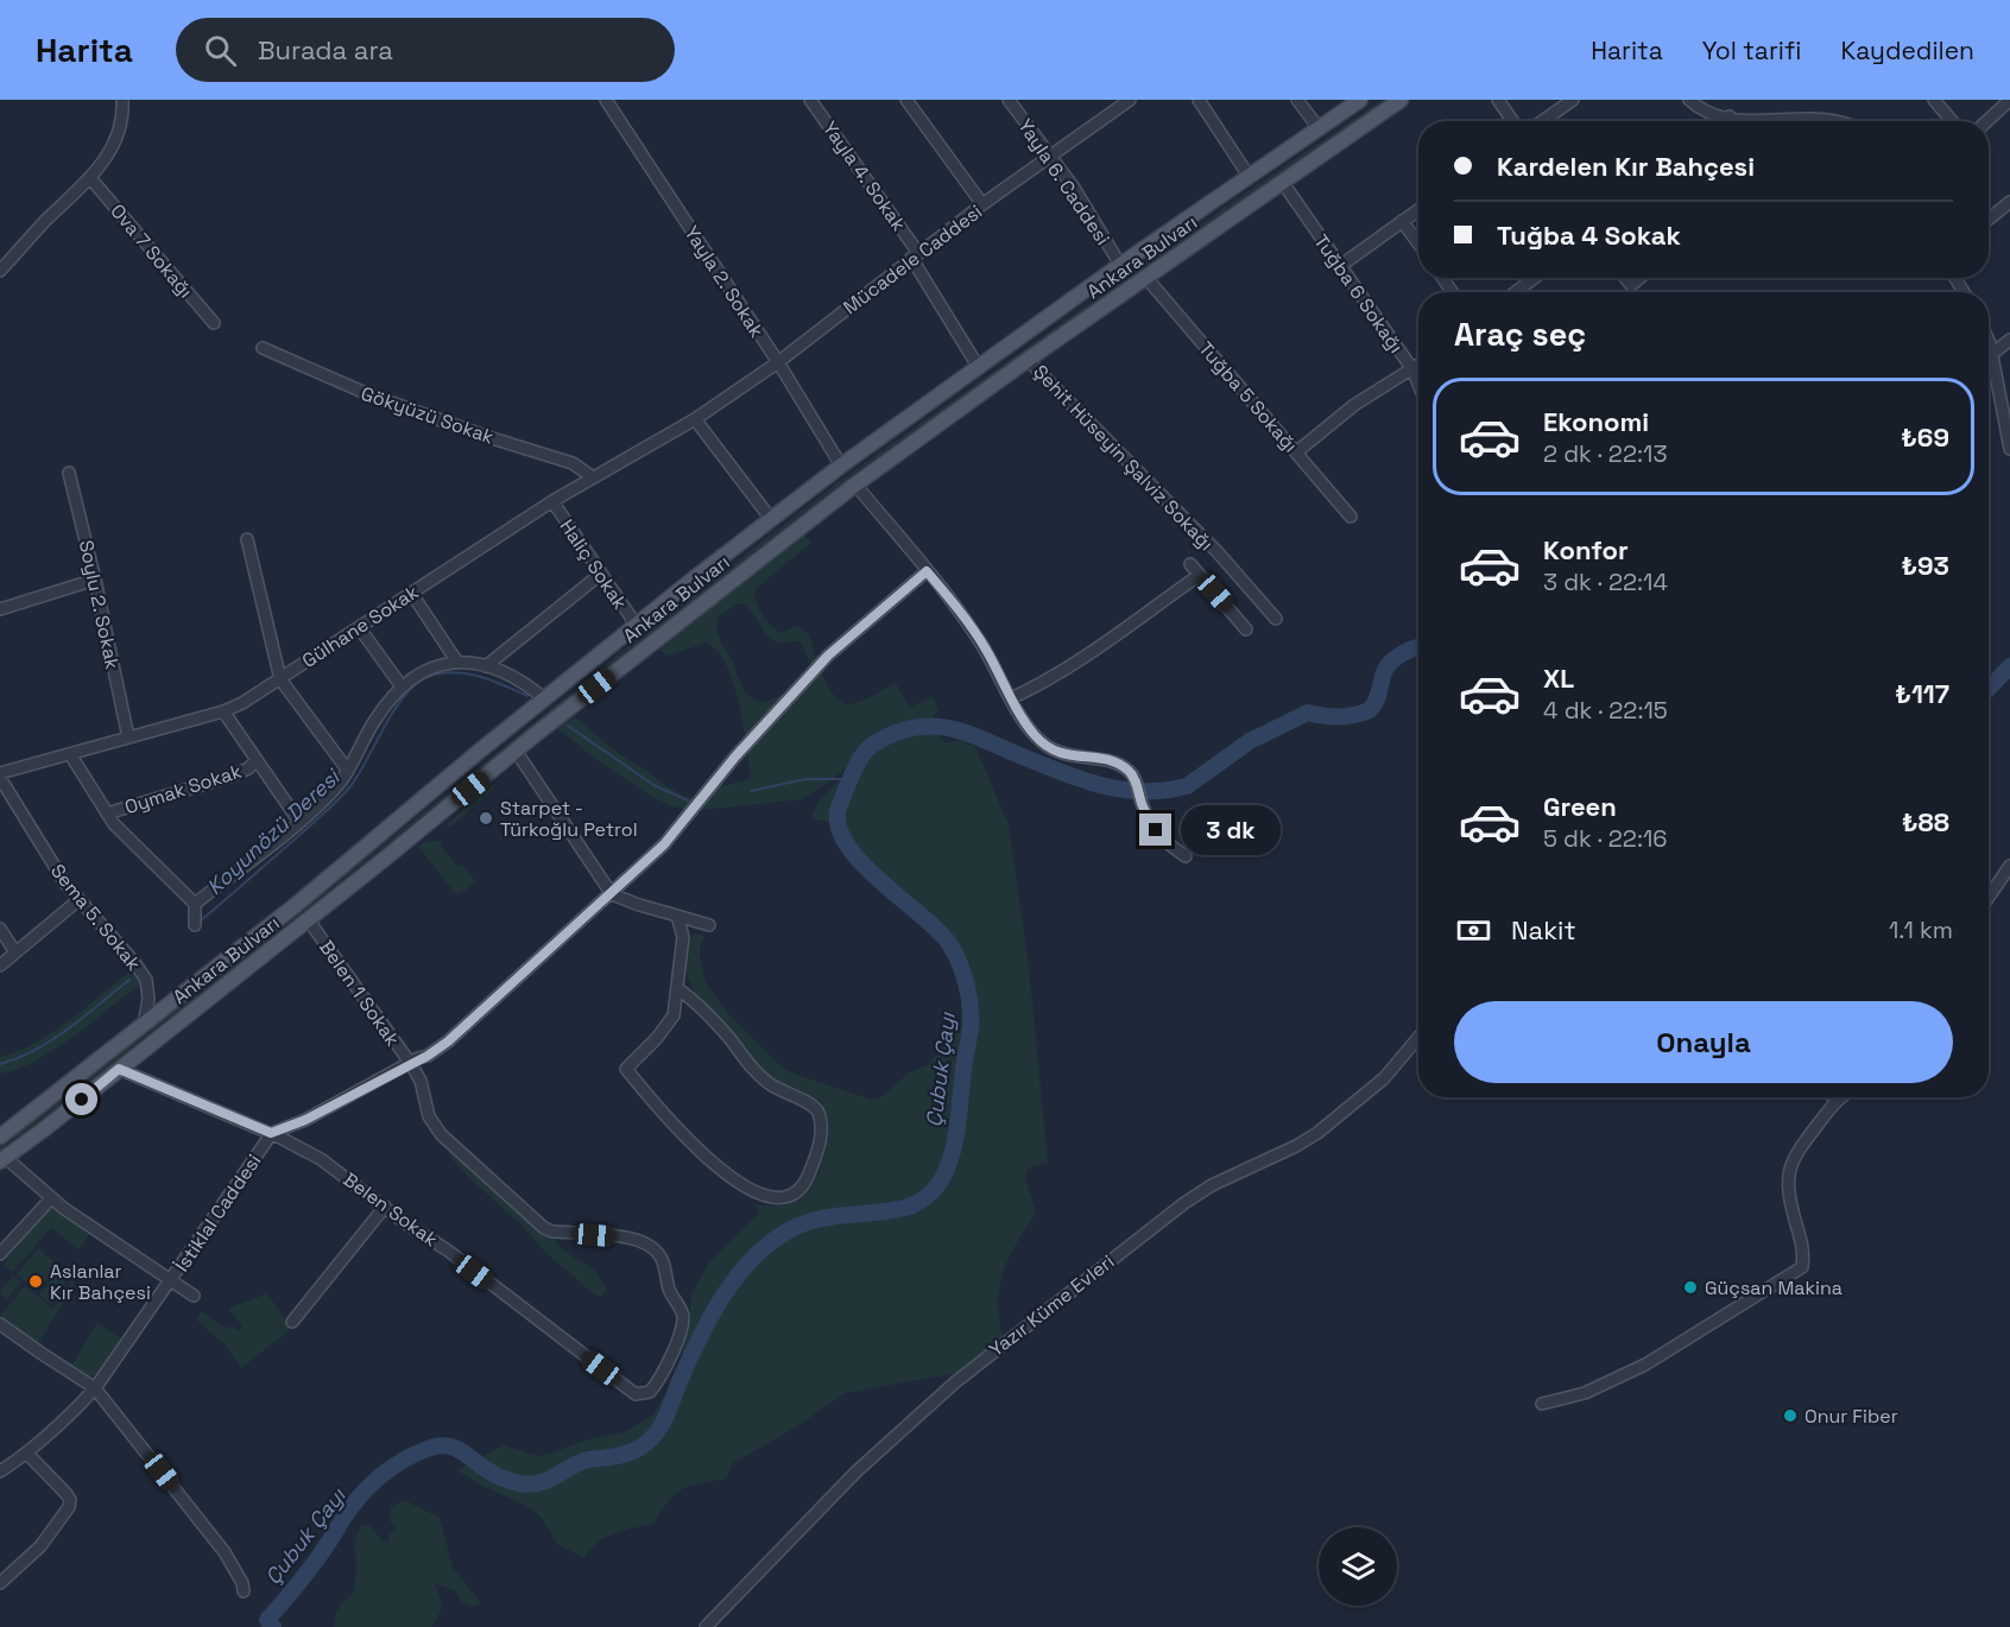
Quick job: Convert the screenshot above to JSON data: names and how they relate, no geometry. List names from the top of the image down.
{
  "streets": {
    "main road": ["Ankara Bulvarı"],
    "street": [
      "Yayla 4. Sokak",
      "Yayla 6. Caddesi",
      "Ova 7 Sokağı",
      "Mücadele Caddesi",
      "Yayla 2. Sokak",
      "Tuğba 6 Sokağı",
      "Tuğba 5 Sokağı",
      "Gökyüzü Sokak",
      "Şehit Hüseyin Şalviz Sokağı",
      "Haliç Sokak",
      "Soylu 2. Sokak",
      "Gülhane Sokak",
      "Oymak Sokak",
      "Sema 5. Sokak",
      "Belen 1 Sokak",
      "Belen Sokak",
      "İstiklal Caddesi",
      "Yazır Küme Evleri"
    ]
  },
  "crossings": [
    ["Yayla 4. Sokak", "Ankara Bulvarı"],
    ["Yayla 4. Sokak", "Mücadele Caddesi"],
    ["Yayla 6. Caddesi", "Ankara Bulvarı"],
    ["Yayla 6. Caddesi", "Mücadele Caddesi"],
    ["Ankara Bulvarı", "Yayla 2. Sokak"],
    ["Ankara Bulvarı", "Tuğba 6 Sokağı"],
    ["Ankara Bulvarı", "Tuğba 5 Sokağı"],
    ["Ankara Bulvarı", "Şehit Hüseyin Şalviz Sokağı"],
    ["Ankara Bulvarı", "Haliç Sokak"],
    ["Ankara Bulvarı", "Sema 5. Sokak"],
    ["Ankara Bulvarı", "Belen 1 Sokak"],
    ["Ankara Bulvarı", "Belen Sokak"],
    ["Mücadele Caddesi", "Yayla 2. Sokak"],
    ["Mücadele Caddesi", "Gülhane Sokak"],
    ["Gökyüzü Sokak", "Gülhane Sokak"],
    ["Haliç Sokak", "Gülhane Sokak"],
    ["Soylu 2. Sokak", "Gülhane Sokak"],
    ["Gülhane Sokak", "Sema 5. Sokak"],
    ["Belen 1 Sokak", "Belen Sokak"],
    ["Belen Sokak", "İstiklal Caddesi"]
  ],
  "water": ["Koyunözü Deresi", "Çubuk Çayı"],
  "places": [
    "Starpet - Türkoğlu Petrol",
    "Aslanlar Kır Bahçesi",
    "Güçsan Makina",
    "Onur Fiber"
  ],
  "page": {
    "header": "Harita",
    "search": "Burada ara",
    "nav": ["Harita", "Yol tarifi", "Kaydedilen"],
    "banner": ["Kardelen Kır Bahçesi", "Tuğba 4 Sokak"],
    "heading": "Araç seç",
    "list": [
      {
        "name": "Ekonomi",
        "note": "2 dk · 22:13",
        "value": "₺69"
      },
      {
        "name": "Konfor",
        "note": "3 dk · 22:14",
        "value": "₺93"
      },
      {
        "name": "XL",
        "note": "4 dk · 22:15",
        "value": "₺117"
      },
      {
        "name": "Green",
        "note": "5 dk · 22:16",
        "value": "₺88"
      }
    ],
    "bubble": "3 dk",
    "pay": ["Nakit", "1.1 km"],
    "buttons": "Onayla"
  }
}
